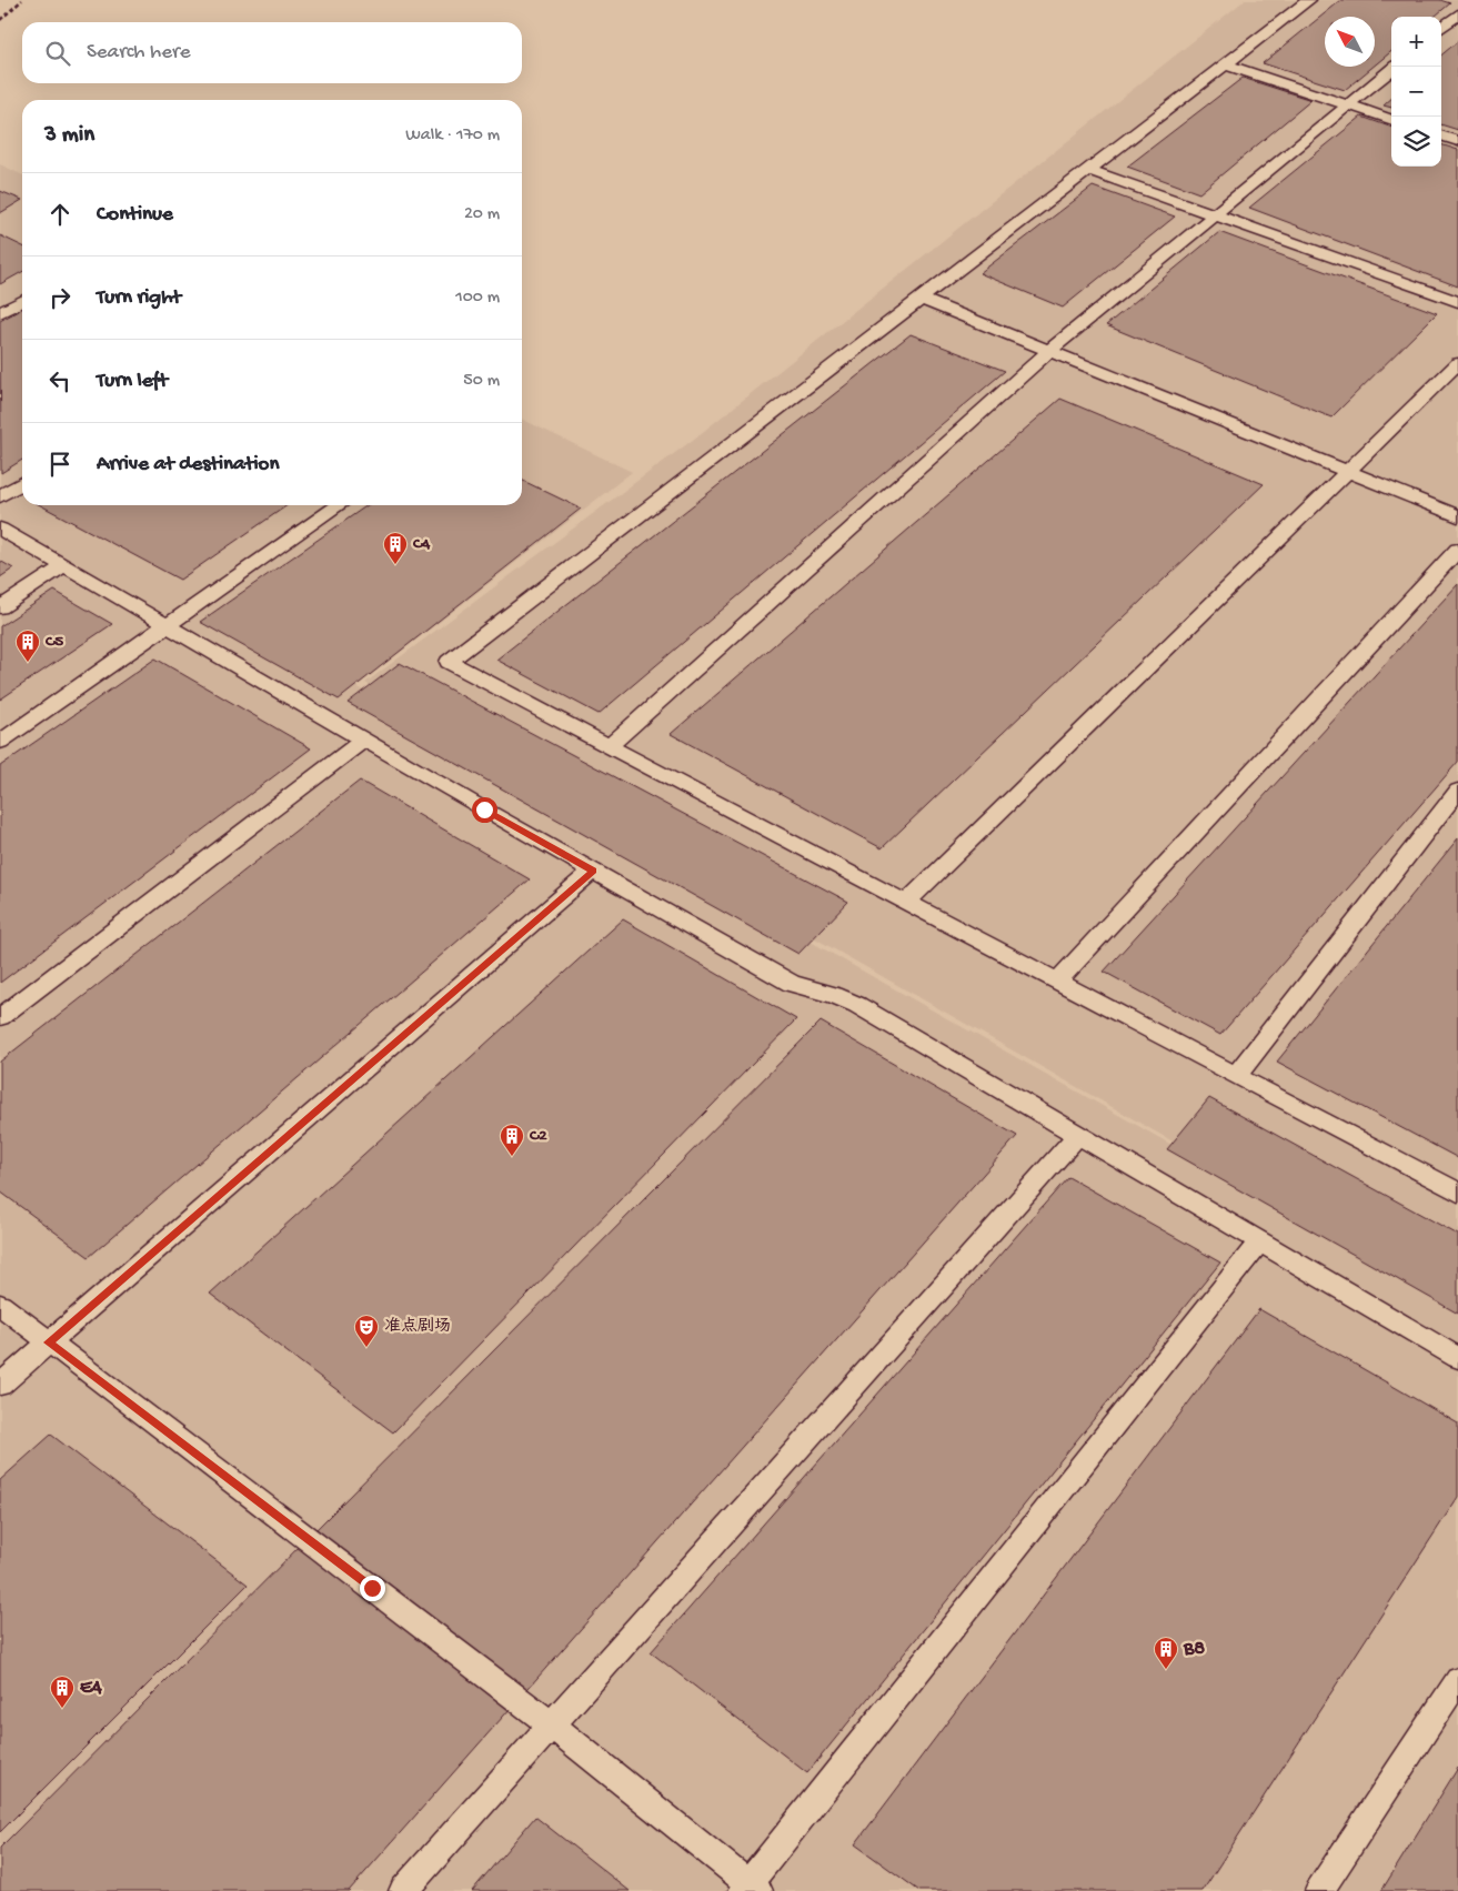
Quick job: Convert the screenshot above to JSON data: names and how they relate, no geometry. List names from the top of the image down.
{
  "places": {
    "building": [
      "C4",
      "C5",
      "C2",
      "B8",
      "E4"
    ],
    "theatre": ["准点剧场"]
  },
  "north": "top left",
  "page": {
    "map_buttons": ["+", "−"],
    "search": "Search here",
    "heading": ["3 min", "Walk · 170 m"],
    "list": [
      ["Continue", "20 m"],
      ["Turn right", "100 m"],
      ["Turn left", "50 m"],
      "Arrive at destination"
    ]
  }
}
